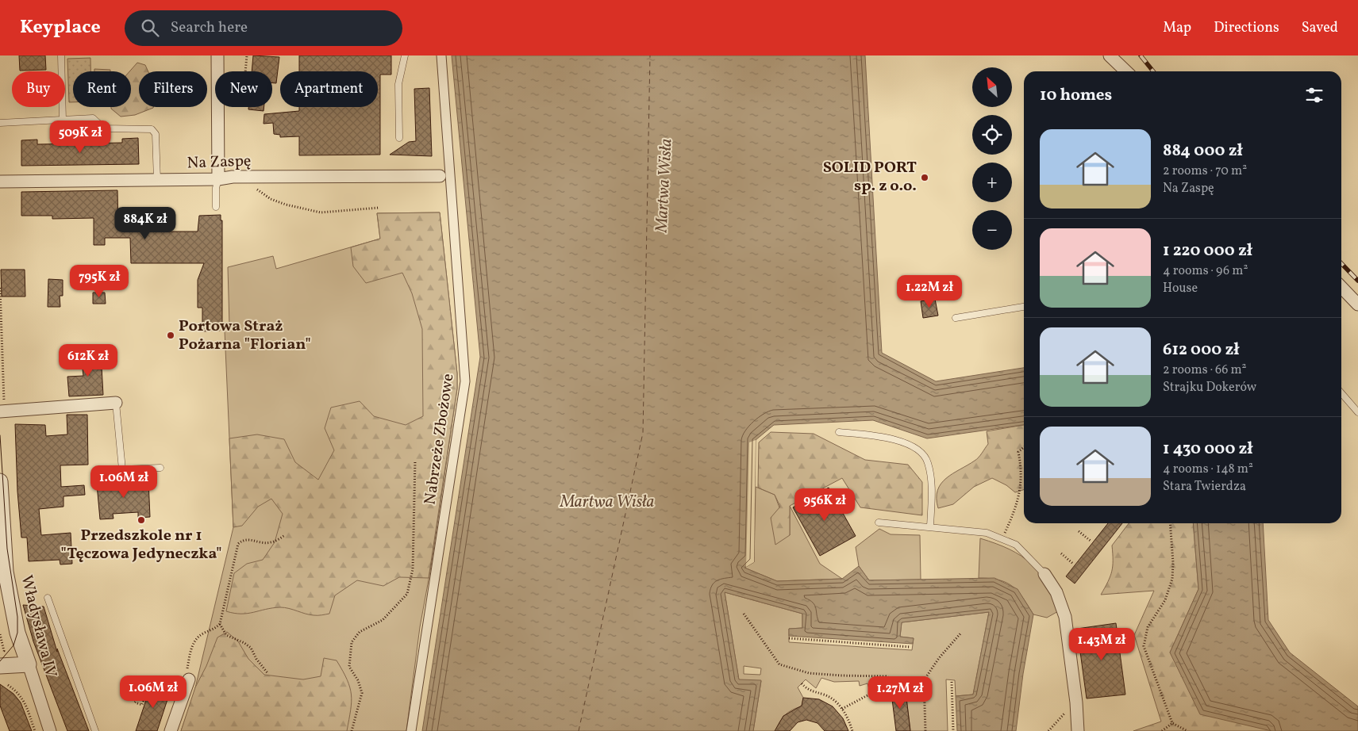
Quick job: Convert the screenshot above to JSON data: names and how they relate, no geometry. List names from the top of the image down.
{
  "streets": {
    "street": ["Na Zaspę", "Nabrzeże Zbożowe", "Władysława IV"]
  },
  "crossings": [
    ["Na Zaspę", "Nabrzeże Zbożowe"]
  ],
  "water": ["Martwa Wisła"],
  "places": ["SOLID PORT sp. z o.o.", "Portowa Straż Pożarna \"Florian\"", "Przedszkole nr 1 \"Tęczowa Jedyneczka\""],
  "north": "top left",
  "page": {
    "header": "Keyplace",
    "search": "Search here",
    "nav": ["Map", "Directions", "Saved"],
    "map_buttons": ["+", "−"],
    "chip": [
      "Buy",
      "Rent",
      "Filters",
      "New",
      "Apartment"
    ],
    "heading": "10 homes",
    "list": [
      {
        "name": "884 000 zł",
        "note": "2 rooms · 70 m² · Na Zaspę"
      },
      {
        "name": "1 220 000 zł",
        "note": "4 rooms · 96 m² · House"
      },
      {
        "name": "612 000 zł",
        "note": "2 rooms · 66 m² · Strajku Dokerów"
      },
      {
        "name": "1 430 000 zł",
        "note": "4 rooms · 148 m² · Stara Twierdza"
      }
    ],
    "price": [
      "509K zł",
      "884K zł",
      "795K zł",
      "1.22M zł",
      "612K zł",
      "1.06M zł",
      "956K zł",
      "1.43M zł",
      "1.06M zł",
      "1.27M zł"
    ]
  }
}
